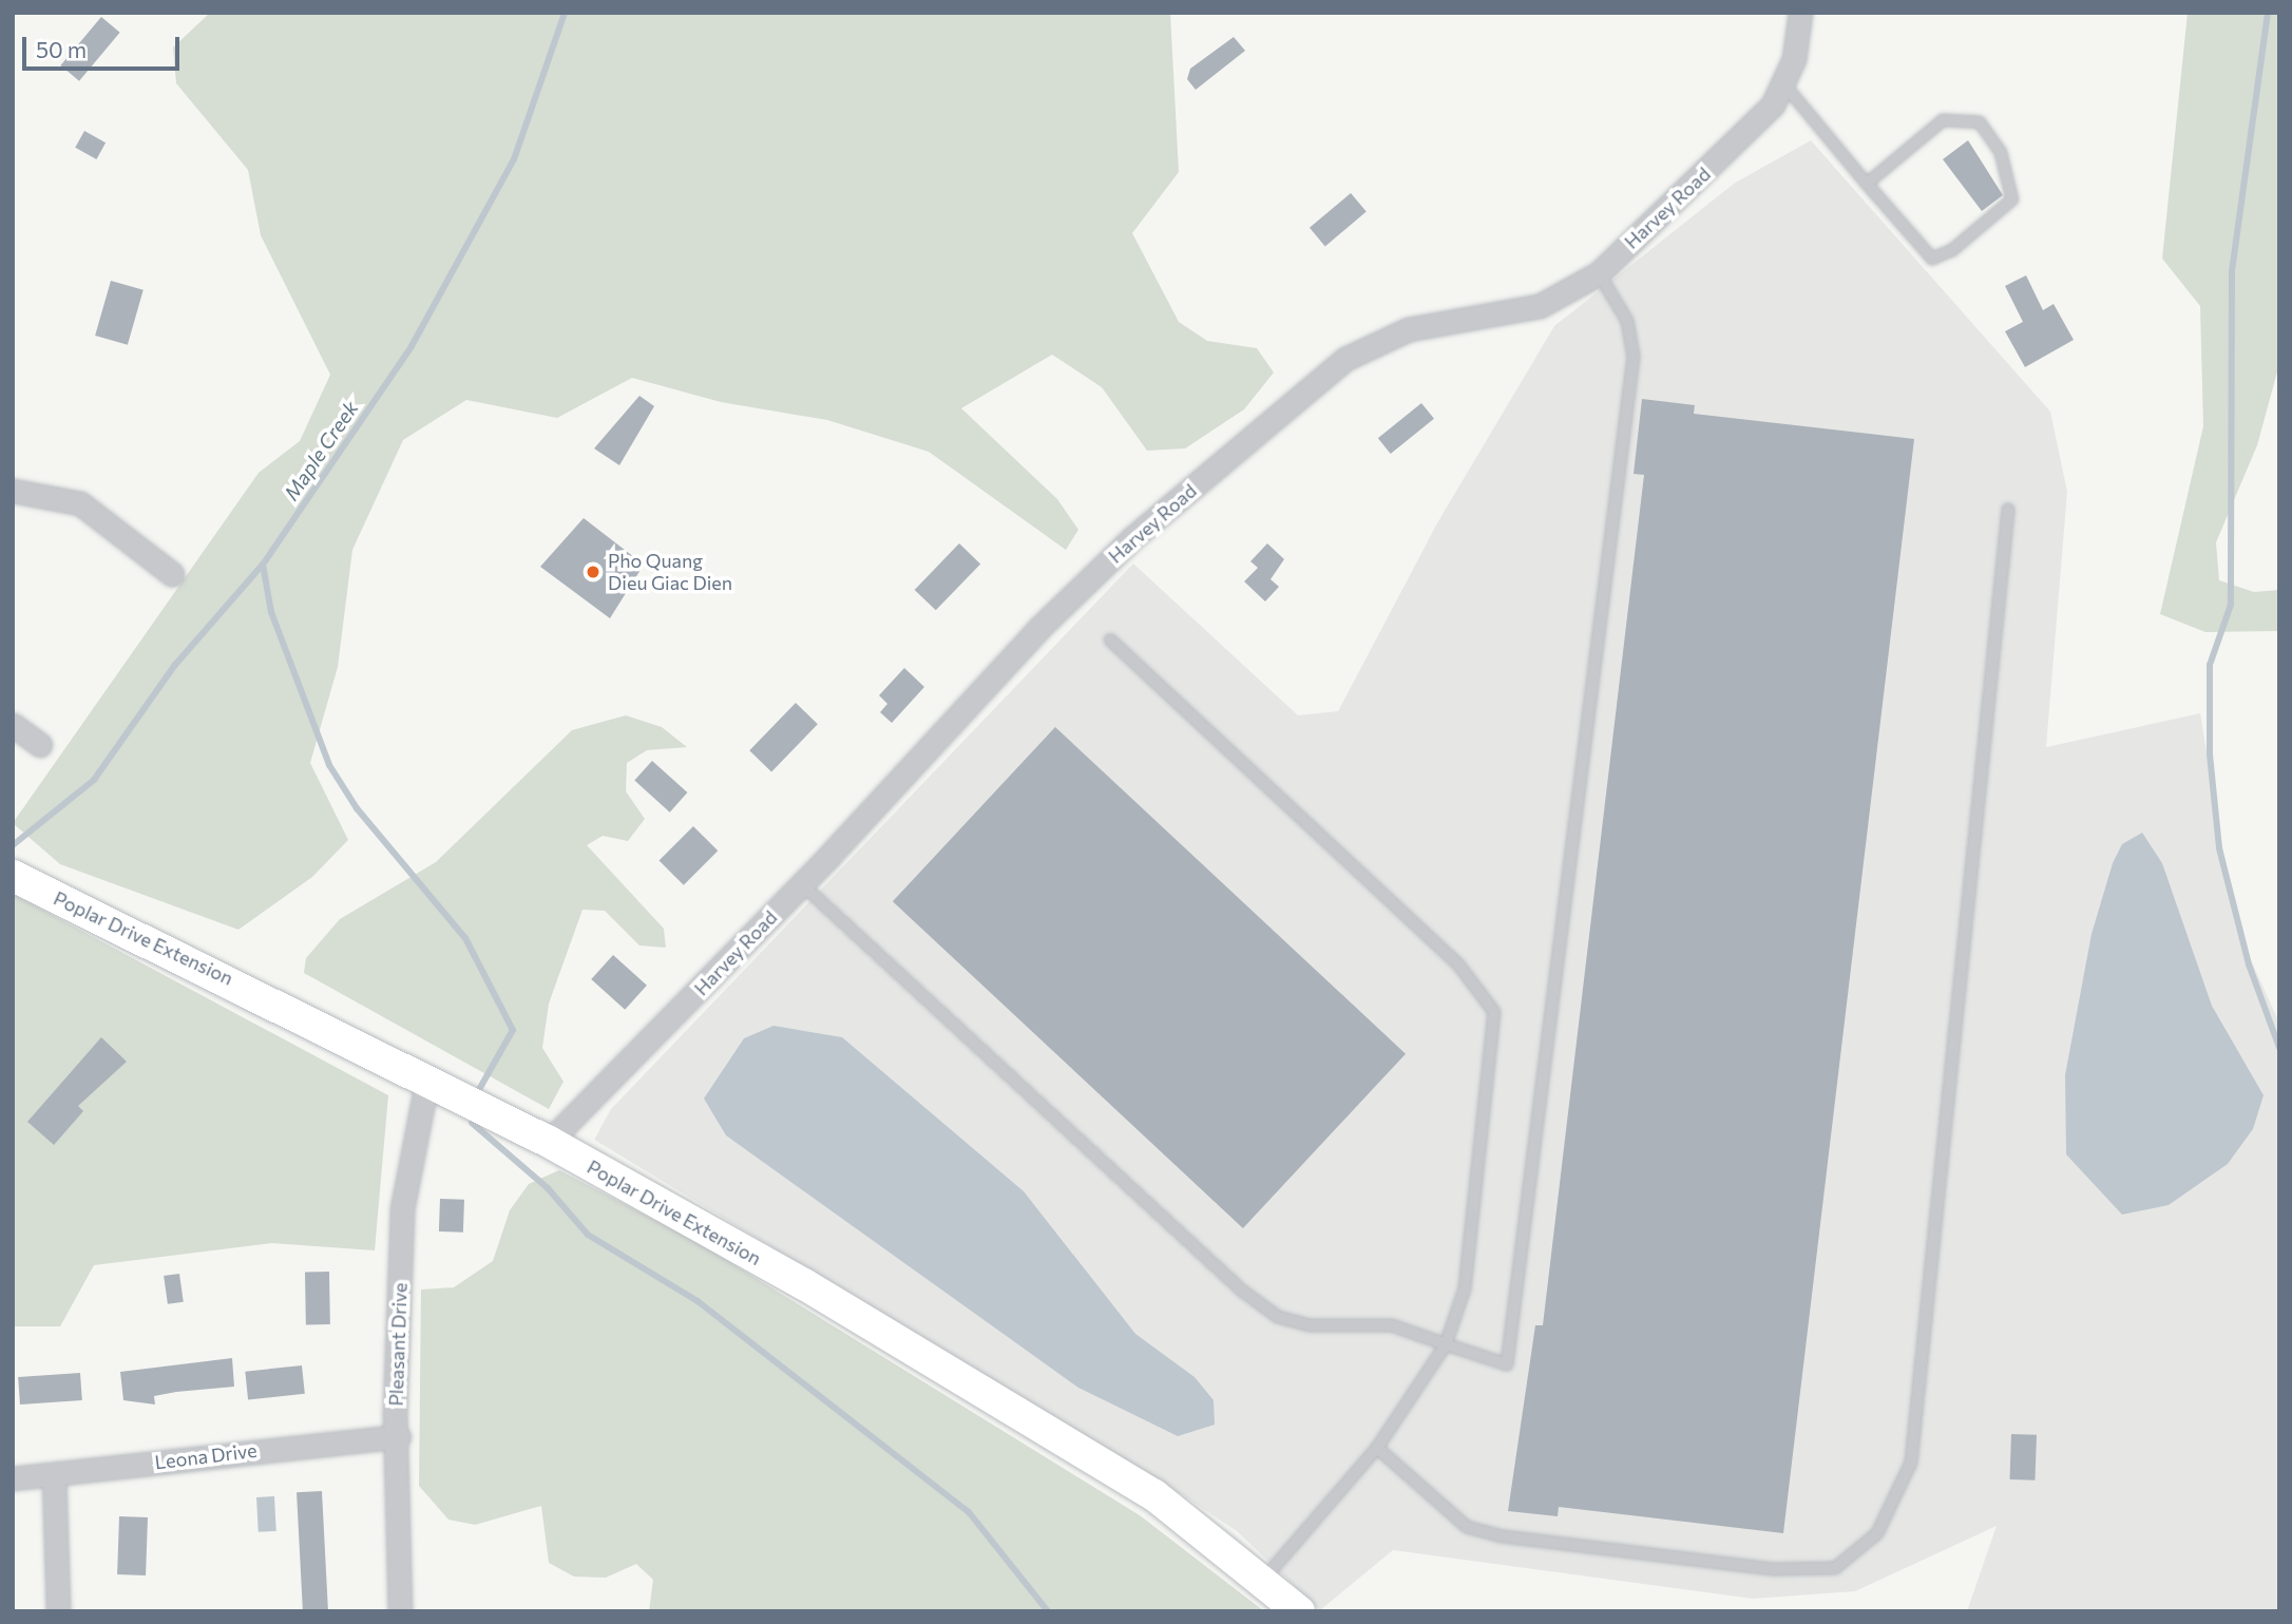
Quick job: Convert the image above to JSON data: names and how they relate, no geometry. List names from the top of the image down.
{
  "streets": {
    "street": [
      "Harvey Road",
      "Poplar Drive Extension",
      "Pleasant Drive",
      "Leona Drive"
    ]
  },
  "crossings": [
    ["Harvey Road", "Poplar Drive Extension"],
    ["Poplar Drive Extension", "Pleasant Drive"],
    ["Pleasant Drive", "Leona Drive"]
  ],
  "water": ["Maple Creek"],
  "places": ["Pho Quang Dieu Giac Dien"],
  "scale_bar": "50 m"
}
